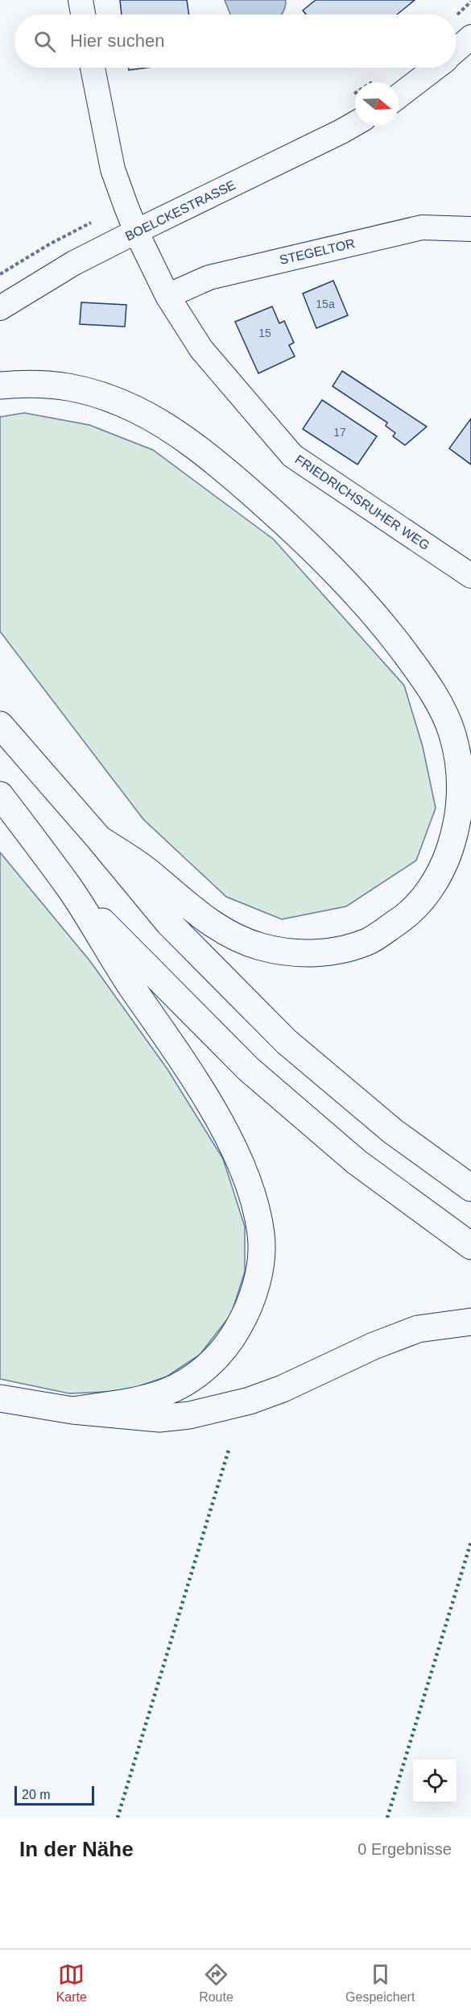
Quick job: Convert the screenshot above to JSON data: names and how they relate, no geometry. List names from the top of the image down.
{
  "streets": {
    "street": ["BOELCKESTRASSE", "STEGELTOR", "FRIEDRICHSRUHER WEG"]
  },
  "crossings": [
    ["BOELCKESTRASSE", "FRIEDRICHSRUHER WEG"],
    ["STEGELTOR", "FRIEDRICHSRUHER WEG"]
  ],
  "house_numbers": ["15a", "15", "17"],
  "scale_bar": "20 m",
  "north": "right",
  "page": {
    "search": "Hier suchen",
    "scale": "20 m",
    "heading": ["In der Nähe", "0 Ergebnisse"],
    "nav": ["Karte", "Route", "Gespeichert"]
  }
}
